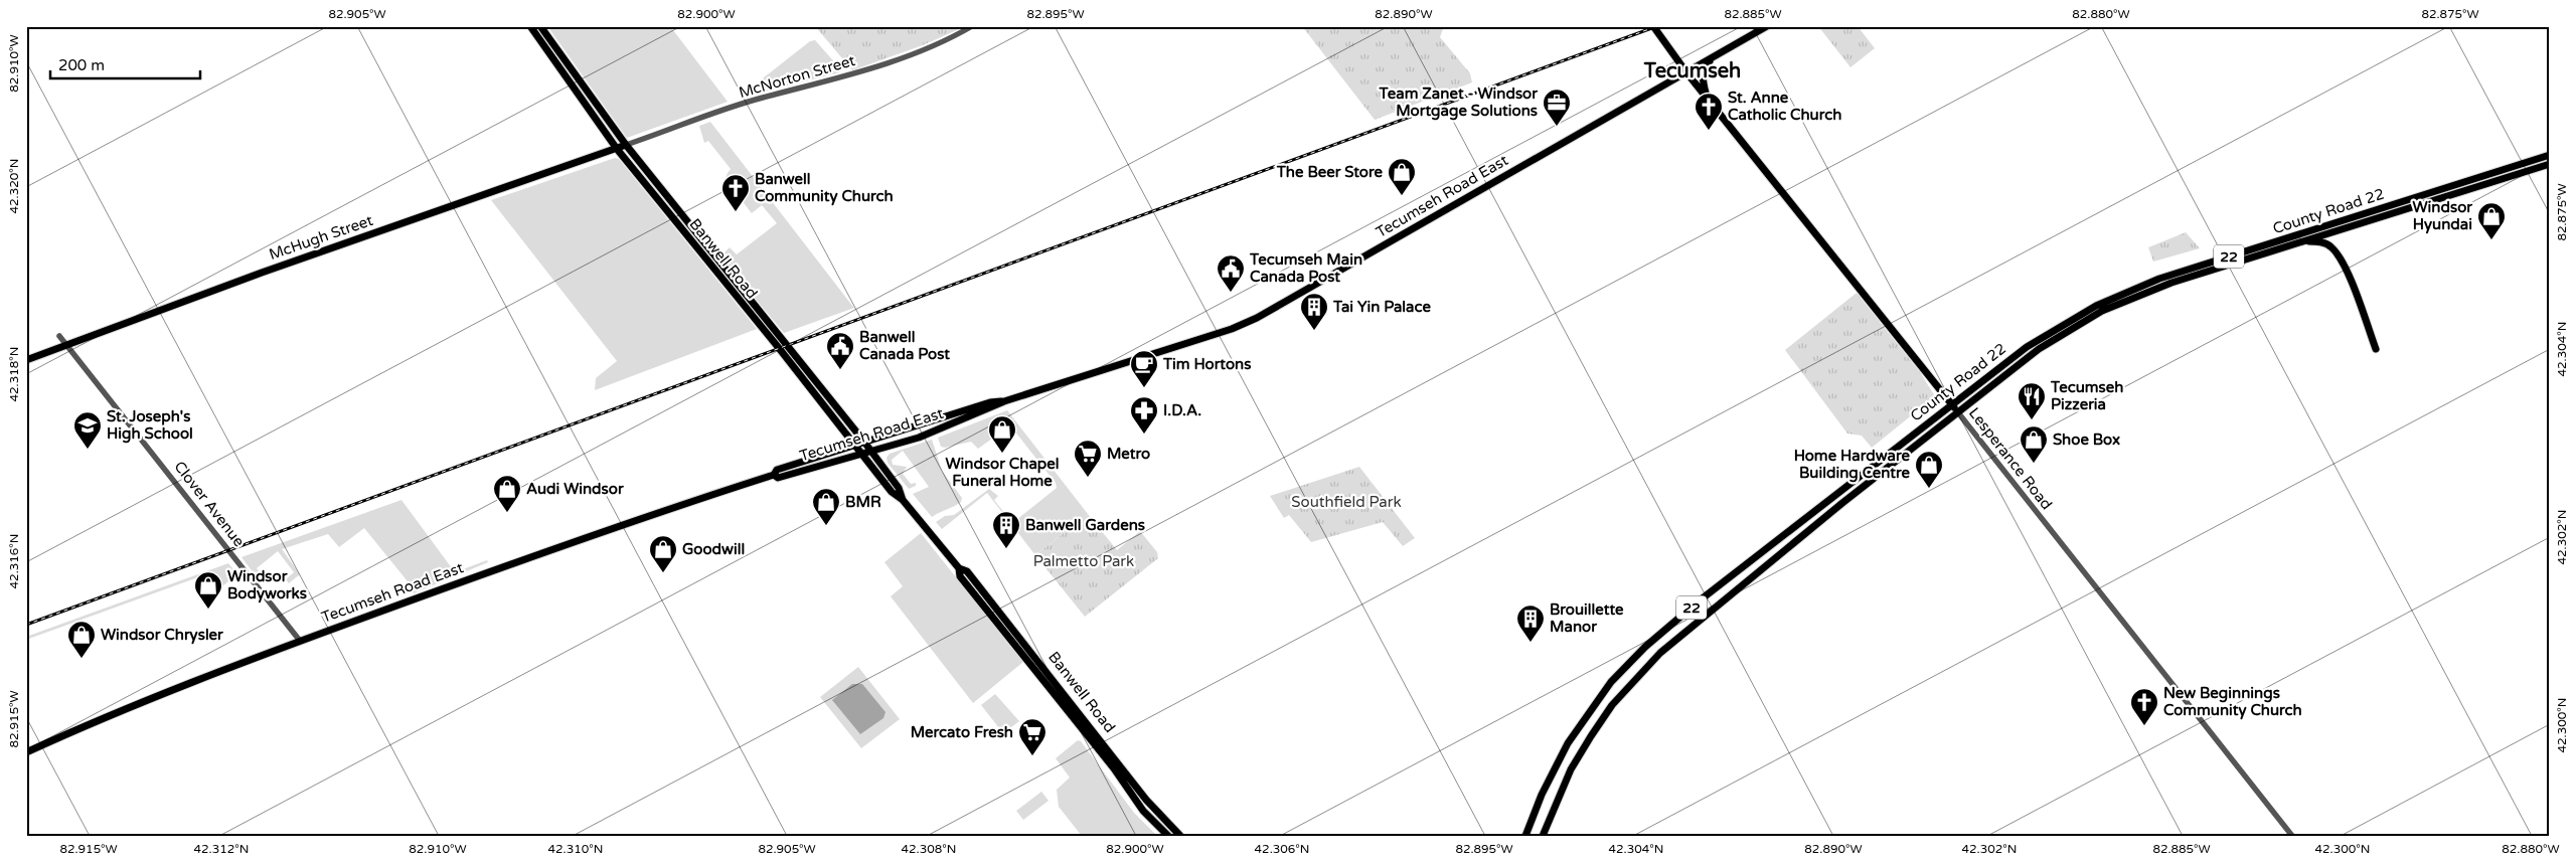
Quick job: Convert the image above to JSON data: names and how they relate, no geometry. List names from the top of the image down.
{
  "streets": {
    "main road": [
      "Tecumseh Road East",
      "County Road 22",
      "McHugh Street",
      "22",
      "Banwell Road",
      "Lesperance Road"
    ],
    "street": ["McNorton Street", "Clover Avenue"]
  },
  "crossings": [
    ["McNorton Street", "McHugh Street"],
    ["McNorton Street", "Banwell Road"],
    ["Tecumseh Road East", "Banwell Road"],
    ["Tecumseh Road East", "Lesperance Road"],
    ["Tecumseh Road East", "Clover Avenue"],
    ["County Road 22", "Lesperance Road"],
    ["McHugh Street", "Banwell Road"],
    ["McHugh Street", "Clover Avenue"]
  ],
  "districts": ["Tecumseh"],
  "parks": ["Southfield Park", "Palmetto Park"],
  "places": {
    "office": ["Team Zanet - Windsor Mortgage Solutions"],
    "church": ["St. Anne Catholic Church", "Banwell Community Church", "New Beginnings Community Church"],
    "shop": [
      "The Beer Store",
      "Windsor Hyundai",
      "Windsor Chapel Funeral Home",
      "Shoe Box",
      "Home Hardware Building Centre",
      "Audi Windsor",
      "BMR",
      "Goodwill",
      "Windsor Bodyworks",
      "Windsor Chrysler"
    ],
    "public building": ["Tecumseh Main Canada Post", "Banwell Canada Post"],
    "building": ["Tai Yin Palace", "Banwell Gardens", "Brouillette Manor"],
    "cafe": ["Tim Hortons"],
    "restaurant": ["Tecumseh Pizzeria"],
    "pharmacy": ["I.D.A."],
    "school or university": ["St. Joseph's High School"],
    "supermarket": ["Metro", "Mercato Fresh"]
  },
  "scale_bar": "200 m",
  "coordinates": [
    "82.905°W",
    "82.900°W",
    "82.895°W",
    "82.890°W",
    "82.885°W",
    "82.880°W",
    "82.875°W",
    "82.910°W",
    "42.320°N",
    "42.304°N",
    "42.318°N",
    "42.302°N",
    "42.316°N",
    "82.915°W",
    "42.300°N",
    "42.312°N",
    "42.310°N",
    "42.308°N",
    "42.306°N"
  ]
}
